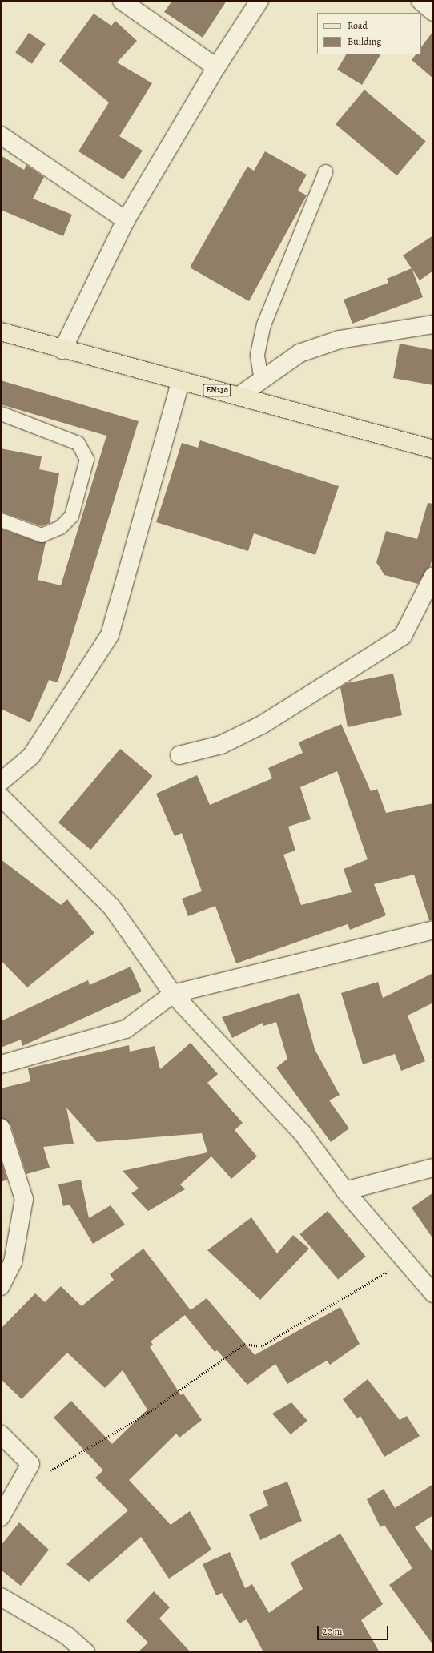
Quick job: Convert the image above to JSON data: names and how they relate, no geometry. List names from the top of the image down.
{
  "streets": {
    "main road": ["EN230"]
  },
  "legend": ["Road", "Building"],
  "scale_bar": "20 m"
}
